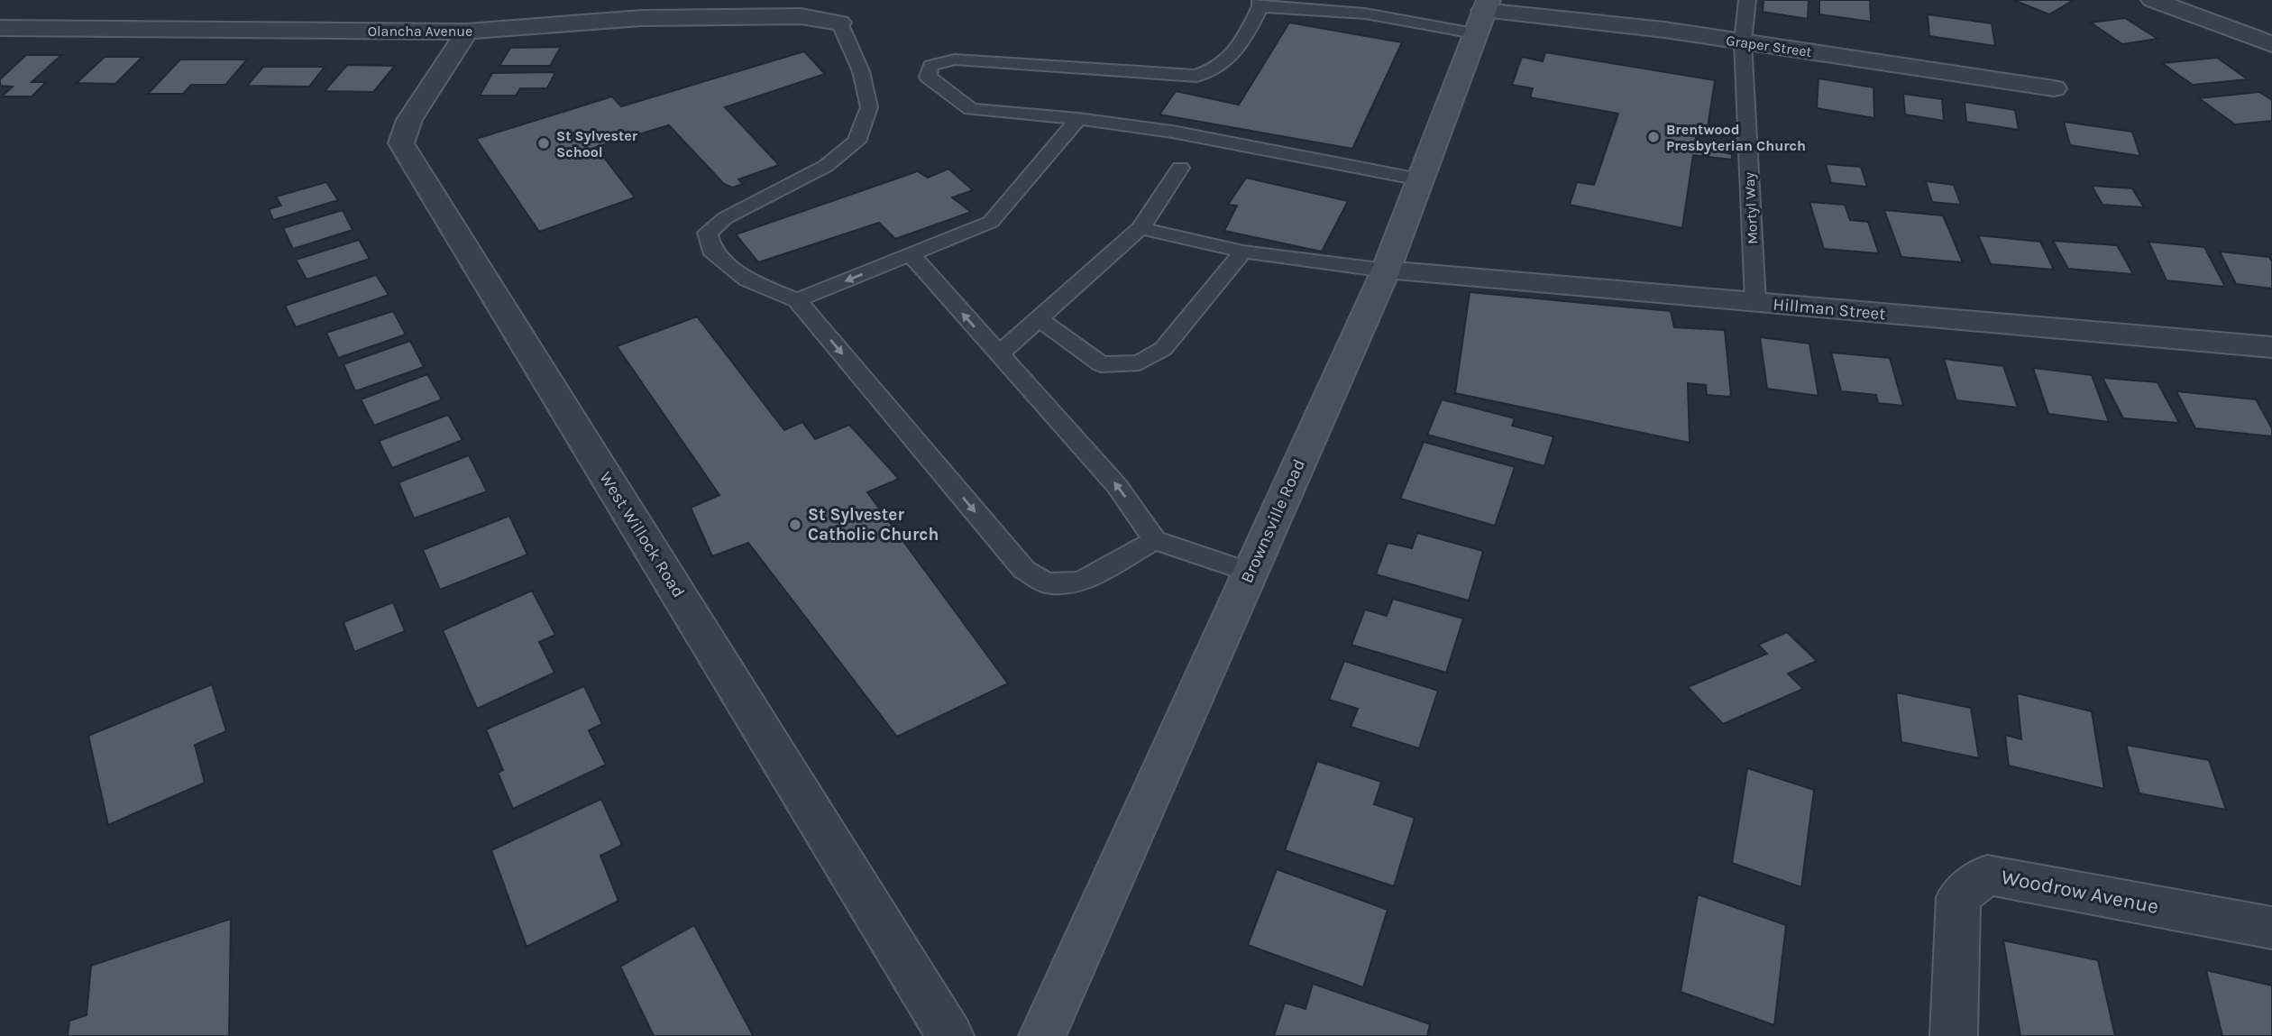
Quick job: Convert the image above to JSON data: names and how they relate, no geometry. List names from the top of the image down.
{
  "streets": {
    "main road": ["Brownsville Road"],
    "street": [
      "Olancha Avenue",
      "Graper Street",
      "Hillman Street",
      "West Willock Road",
      "Woodrow Avenue"
    ],
    "lane": ["Mortyl Way"]
  },
  "crossings": [
    ["Olancha Avenue", "West Willock Road"],
    ["Graper Street", "Mortyl Way"],
    ["Graper Street", "Brownsville Road"],
    ["Mortyl Way", "Hillman Street"],
    ["Hillman Street", "Brownsville Road"]
  ],
  "places": ["Brentwood Presbyterian Church", "St Sylvester School", "St Sylvester Catholic Church"]
}
